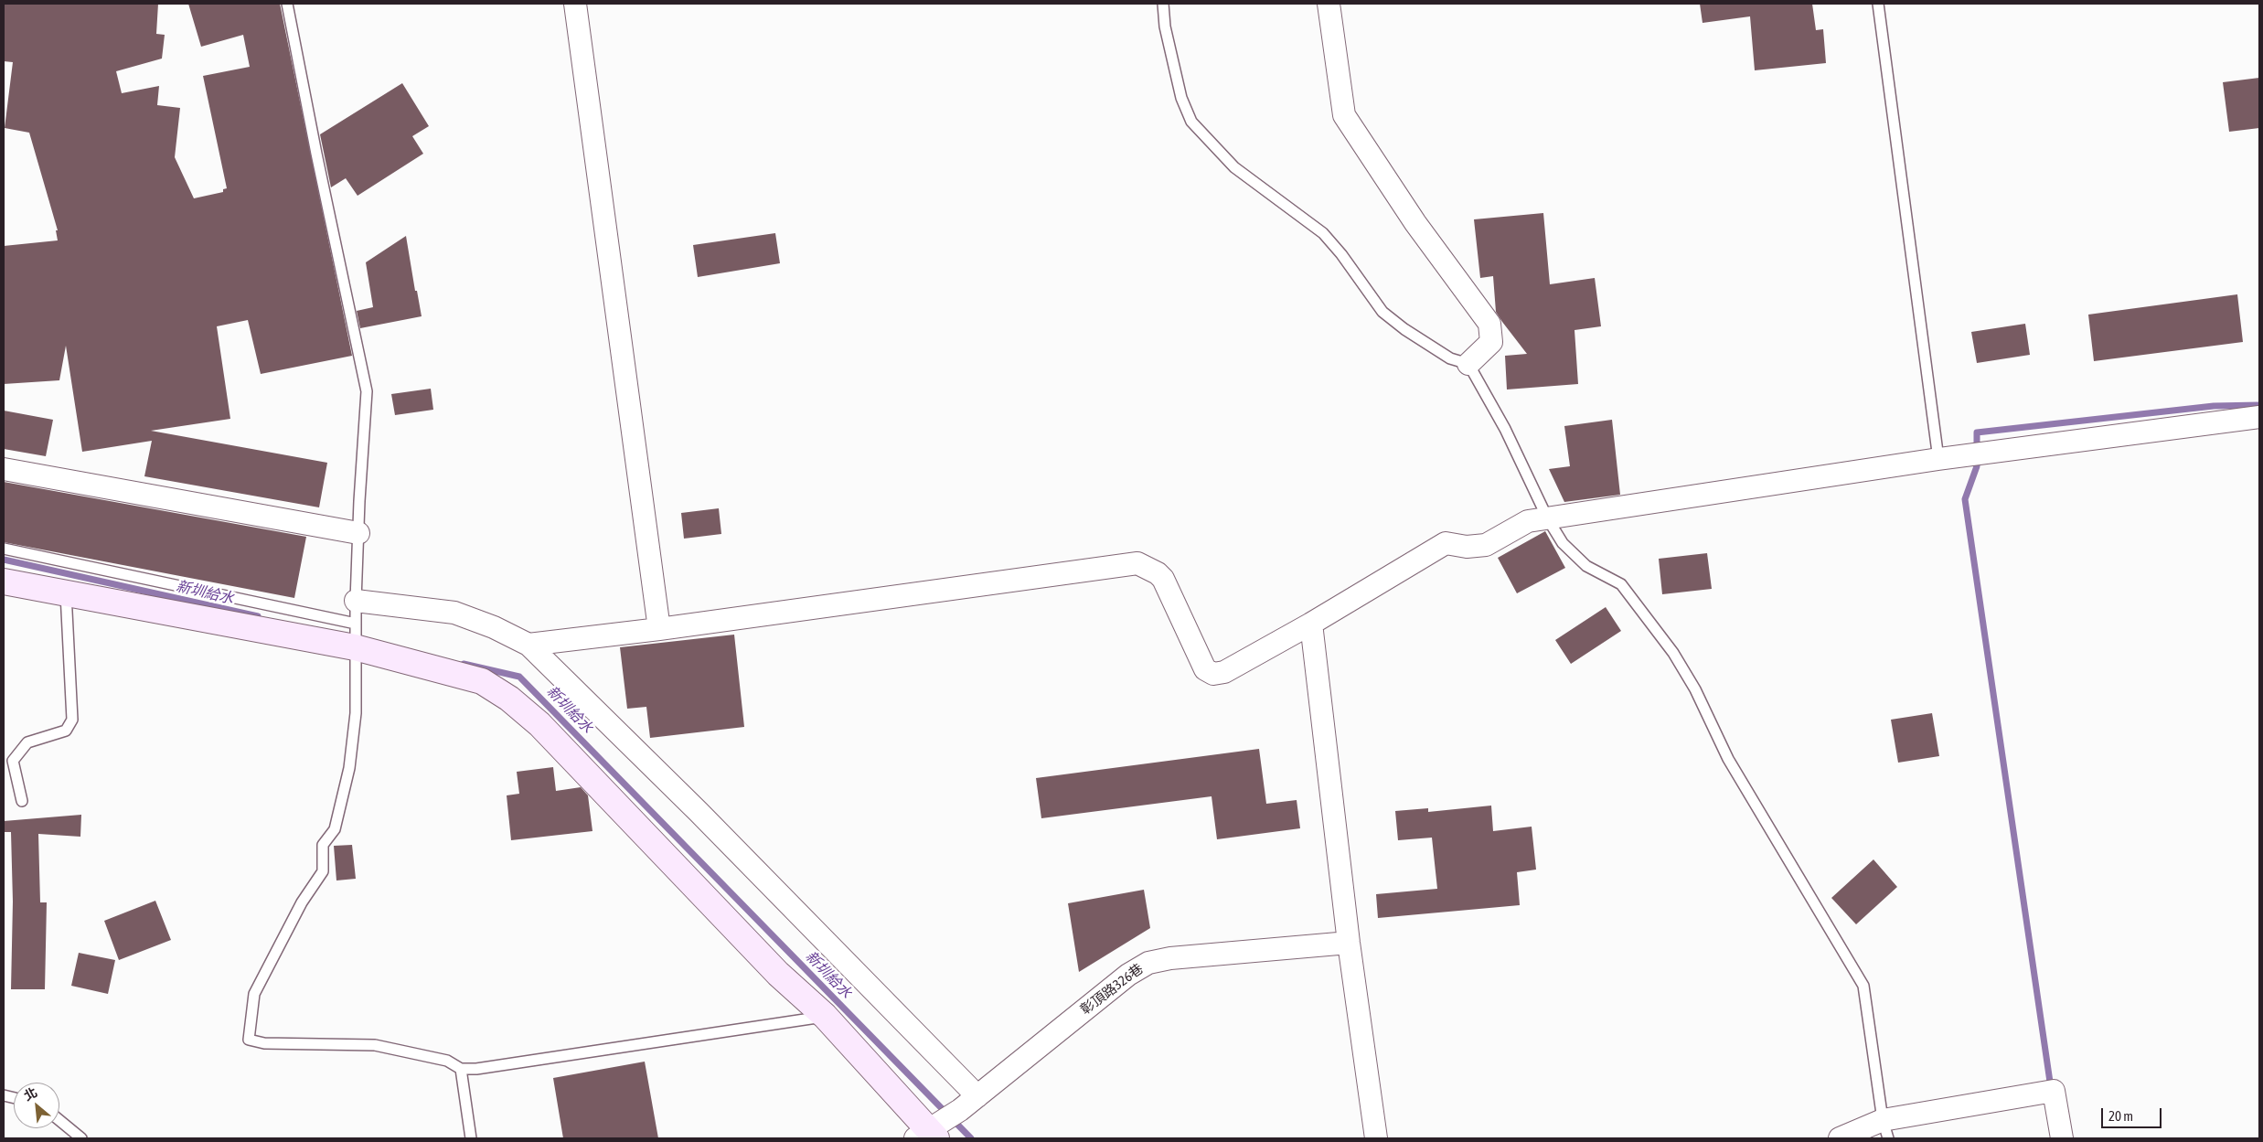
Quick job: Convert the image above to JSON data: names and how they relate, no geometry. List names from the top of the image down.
{
  "streets": {
    "street": ["彰頂路326巷"]
  },
  "water": ["新圳給水"],
  "scale_bar": "20 m",
  "north": "top left"
}
